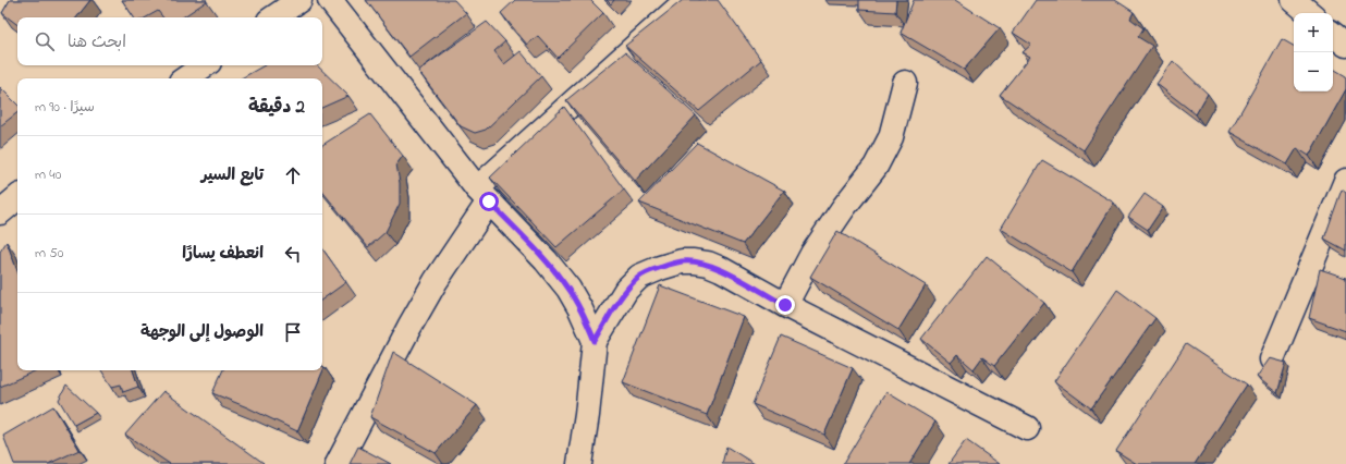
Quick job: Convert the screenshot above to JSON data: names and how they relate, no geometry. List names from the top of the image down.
{
  "page": {
    "map_buttons": ["+", "−"],
    "search": "ابحث هنا",
    "heading": ["2 دقيقة", "سيرًا · 90 m"],
    "list": [
      ["تابع السير", "40 m"],
      ["انعطف يسارًا", "50 m"],
      "الوصول إلى الوجهة"
    ]
  }
}
